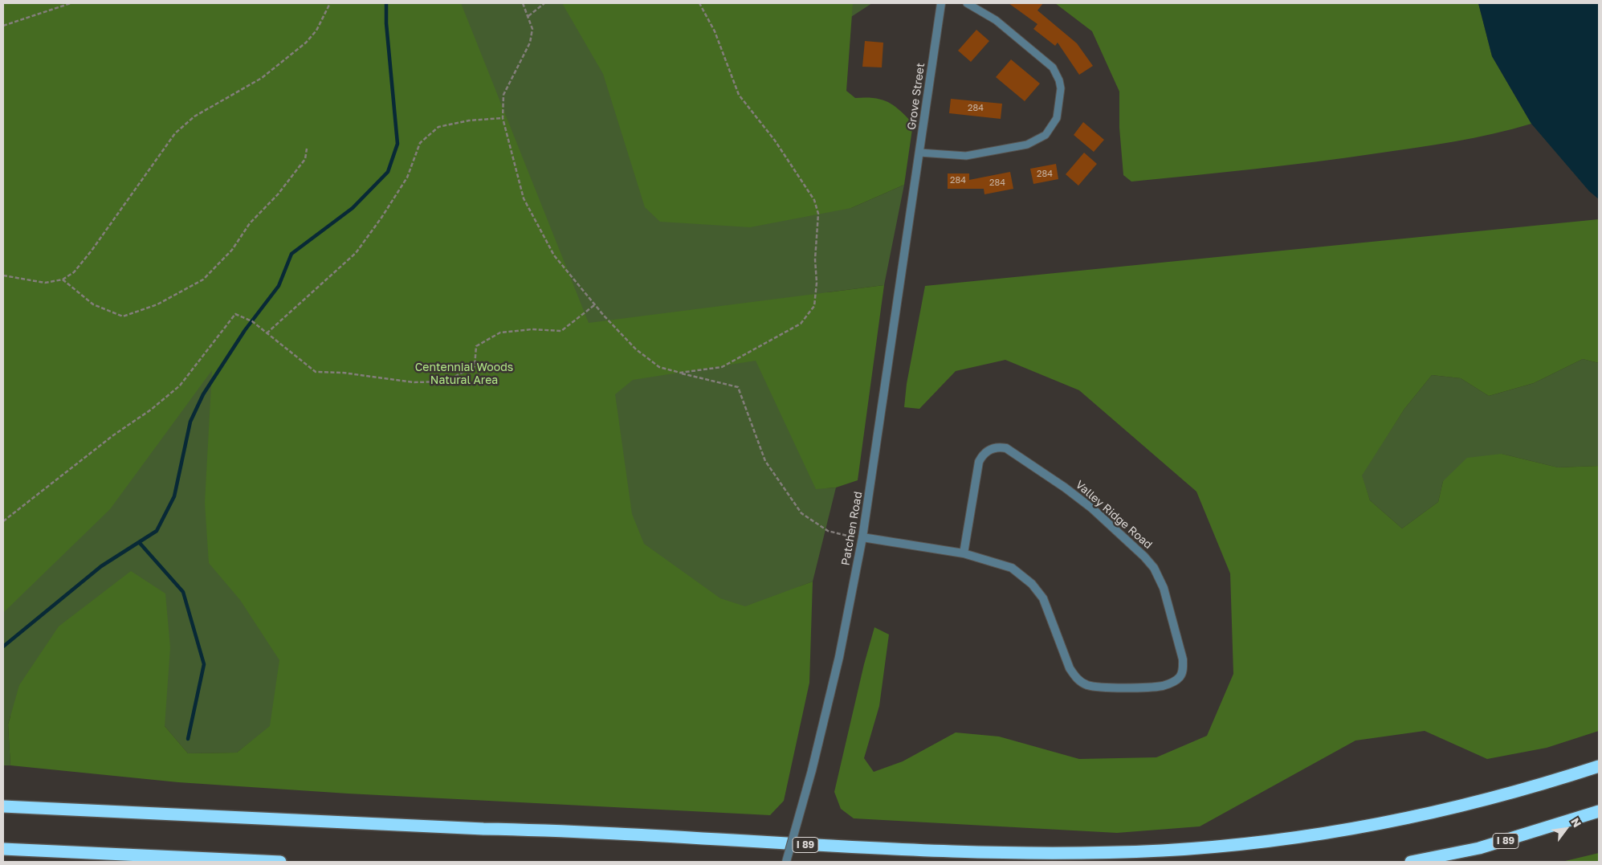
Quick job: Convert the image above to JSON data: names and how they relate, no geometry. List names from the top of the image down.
{
  "streets": {
    "highway": ["I 89"],
    "street": ["Grove Street", "Valley Ridge Road", "Patchen Road"]
  },
  "crossings": [
    ["Grove Street", "Patchen Road"],
    ["Valley Ridge Road", "Patchen Road"]
  ],
  "parks": ["Centennial Woods Natural Area"],
  "house_numbers": [
    "284",
    "284",
    "284",
    "284"
  ],
  "north": "top right"
}
